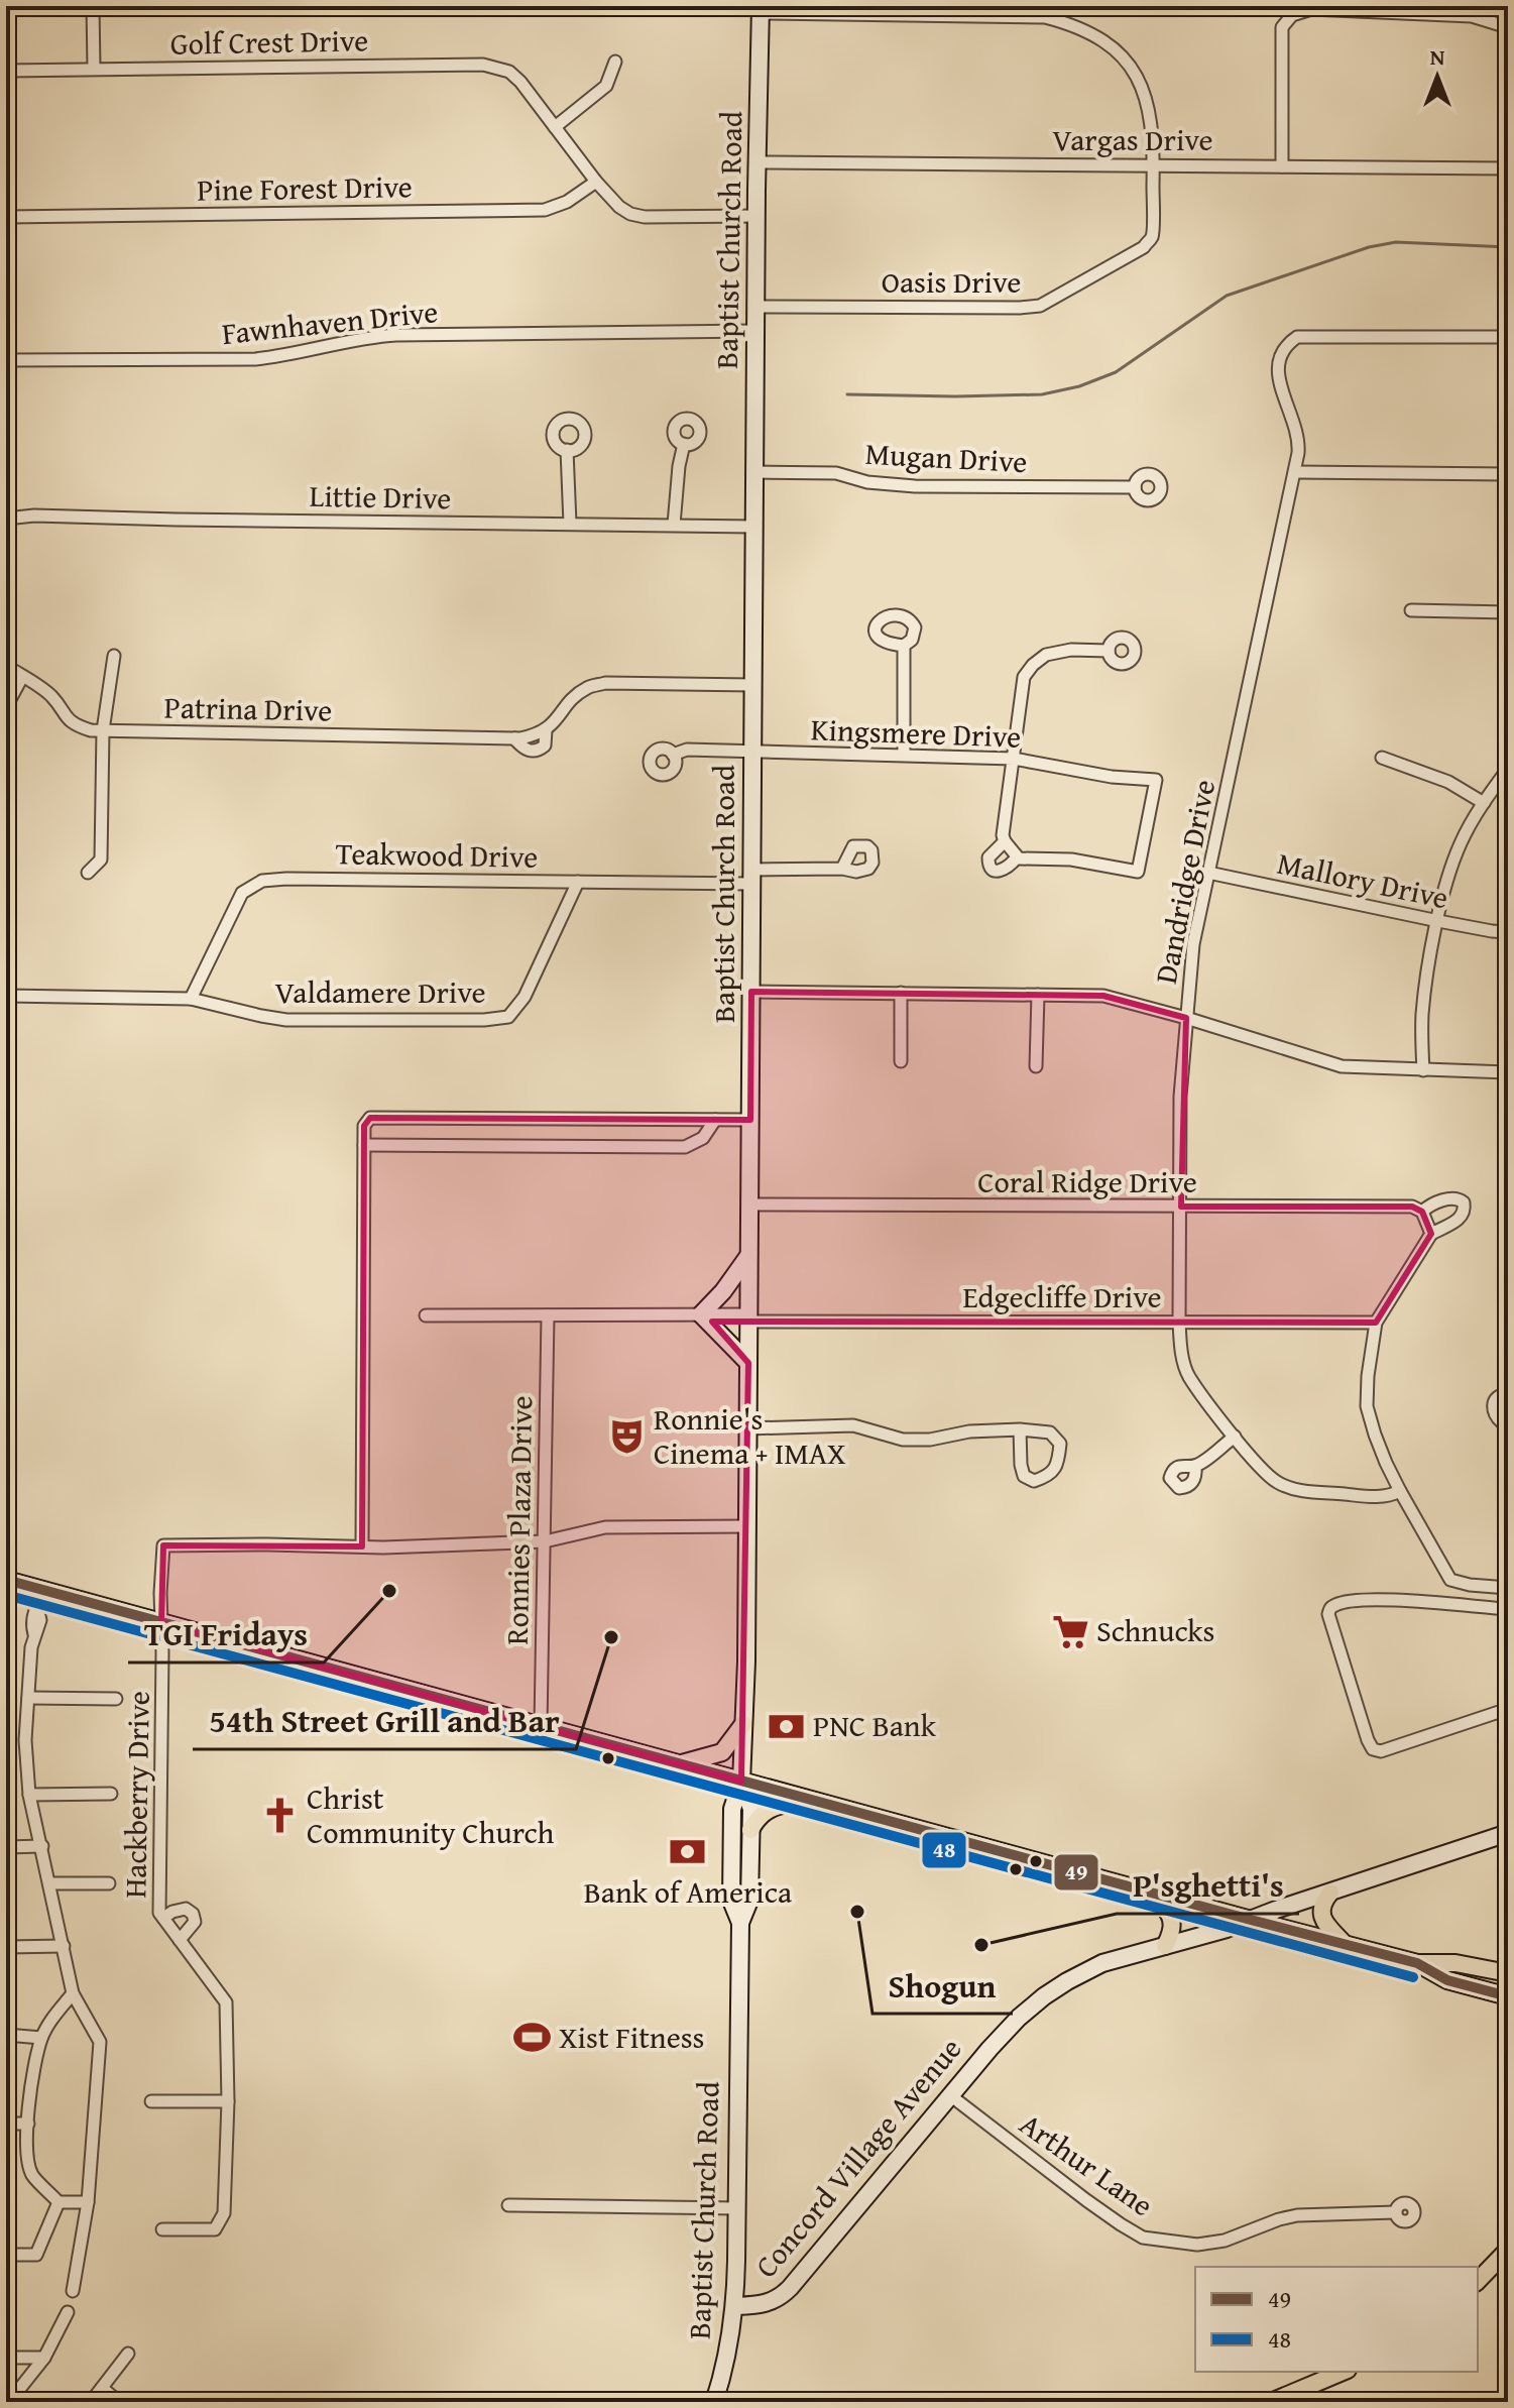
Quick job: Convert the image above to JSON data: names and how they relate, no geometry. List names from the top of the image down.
{
  "streets": {
    "street": [
      "Golf Crest Drive",
      "Vargas Drive",
      "Pine Forest Drive",
      "Baptist Church Road",
      "Oasis Drive",
      "Fawnhaven Drive",
      "Mugan Drive",
      "Littie Drive",
      "Patrina Drive",
      "Kingsmere Drive",
      "Teakwood Drive",
      "Mallory Drive",
      "Dandridge Drive",
      "Valdamere Drive",
      "Coral Ridge Drive",
      "Edgecliffe Drive",
      "Ronnies Plaza Drive",
      "Hackberry Drive",
      "Concord Village Avenue",
      "Arthur Lane"
    ]
  },
  "crossings": [
    ["Golf Crest Drive", "Pine Forest Drive"],
    ["Golf Crest Drive", "Baptist Church Road"],
    ["Vargas Drive", "Baptist Church Road"],
    ["Vargas Drive", "Oasis Drive"],
    ["Baptist Church Road", "Oasis Drive"],
    ["Baptist Church Road", "Fawnhaven Drive"],
    ["Baptist Church Road", "Mugan Drive"],
    ["Baptist Church Road", "Littie Drive"],
    ["Baptist Church Road", "Patrina Drive"],
    ["Baptist Church Road", "Kingsmere Drive"],
    ["Baptist Church Road", "Teakwood Drive"],
    ["Baptist Church Road", "Coral Ridge Drive"],
    ["Baptist Church Road", "Edgecliffe Drive"],
    ["Baptist Church Road", "Concord Village Avenue"],
    ["Teakwood Drive", "Valdamere Drive"],
    ["Mallory Drive", "Dandridge Drive"],
    ["Dandridge Drive", "Coral Ridge Drive"],
    ["Dandridge Drive", "Edgecliffe Drive"],
    ["Coral Ridge Drive", "Edgecliffe Drive"],
    ["Concord Village Avenue", "Arthur Lane"]
  ],
  "places": {
    "theatre": ["Ronnie's Cinema + IMAX"],
    "other": [
      "TGI Fridays",
      "54th Street Grill and Bar",
      "Shogun",
      "P'sghetti's"
    ],
    "supermarket": ["Schnucks"],
    "bank": ["PNC Bank", "Bank of America"],
    "church": ["Christ Community Church"],
    "sports": ["Xist Fitness"]
  },
  "lines": ["transit line 49", "transit line 48"],
  "legend": ["49", "48"],
  "north": "top"
}
